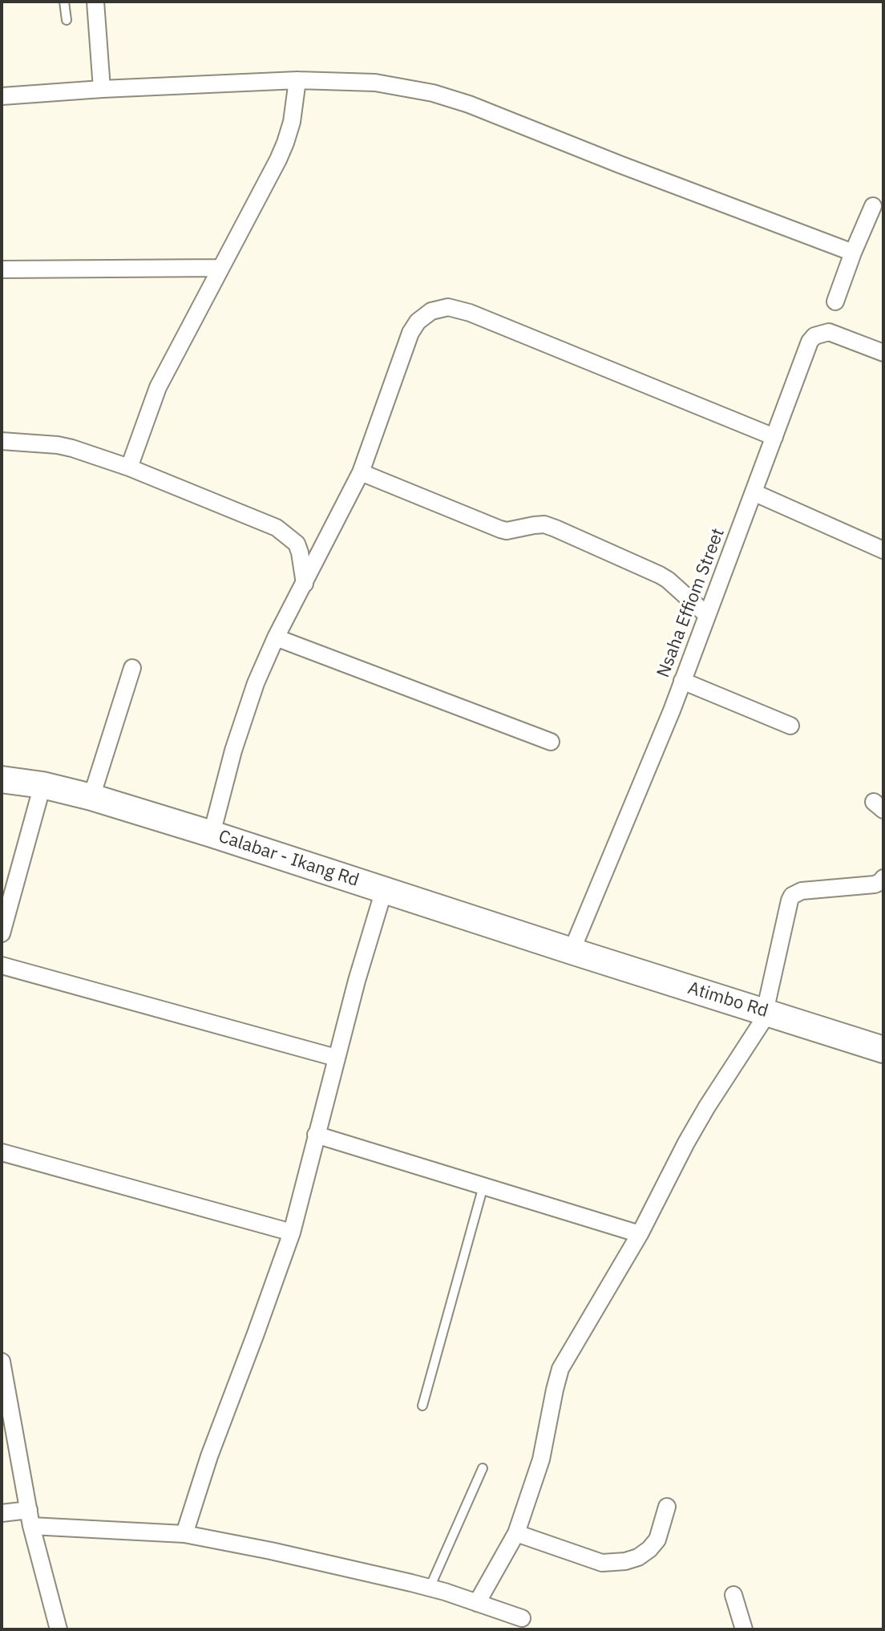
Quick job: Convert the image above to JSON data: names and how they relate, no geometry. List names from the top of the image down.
{
  "streets": {
    "main road": ["Calabar - Ikang Rd", "Atimbo Rd"],
    "street": ["Nsaha Effiom Street"]
  },
  "crossings": [
    ["Nsaha Effiom Street", "Calabar - Ikang Rd"],
    ["Nsaha Effiom Street", "Atimbo Rd"],
    ["Calabar - Ikang Rd", "Atimbo Rd"]
  ]
}
